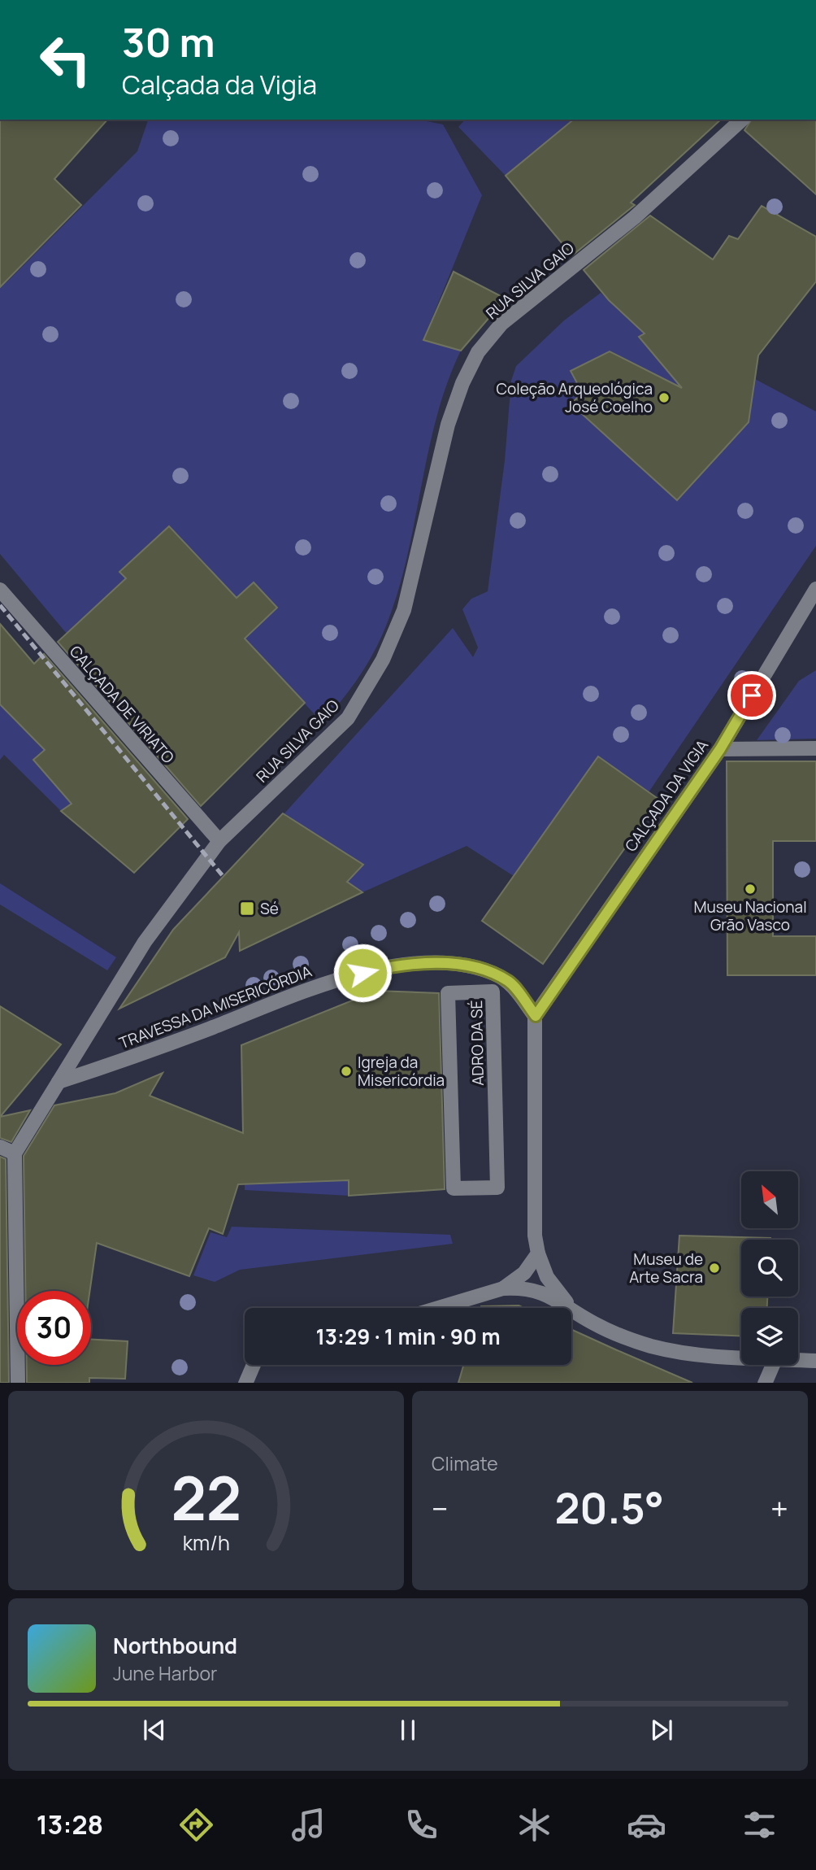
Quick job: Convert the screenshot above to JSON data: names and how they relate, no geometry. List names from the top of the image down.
{
  "streets": {
    "street": [
      "RUA SILVA GAIO",
      "CALÇADA DE VIRIATO",
      "CALÇADA DA VIGIA",
      "TRAVESSA DA MISERICÓRDIA",
      "ADRO DA SÉ"
    ]
  },
  "crossings": [
    ["RUA SILVA GAIO", "CALÇADA DE VIRIATO"],
    ["RUA SILVA GAIO", "TRAVESSA DA MISERICÓRDIA"],
    ["CALÇADA DA VIGIA", "TRAVESSA DA MISERICÓRDIA"]
  ],
  "places": {
    "other": [
      "Coleção Arqueológica José Coelho",
      "Museu Nacional Grão Vasco",
      "Igreja da Misericórdia",
      "Museu de Arte Sacra"
    ],
    "transit": ["Sé"]
  },
  "north": "top left",
  "page": {
    "turn": ["30 m", "Calçada da Vigia"],
    "limit": "30",
    "trip": "13:29 · 1 min · 90 m",
    "tile": "Climate",
    "heat": ["−", "20.5°", "+"],
    "song": ["Northbound", "June Harbor"],
    "tabs": "13:28",
    "gauge": ["22", "km/h"]
  }
}
